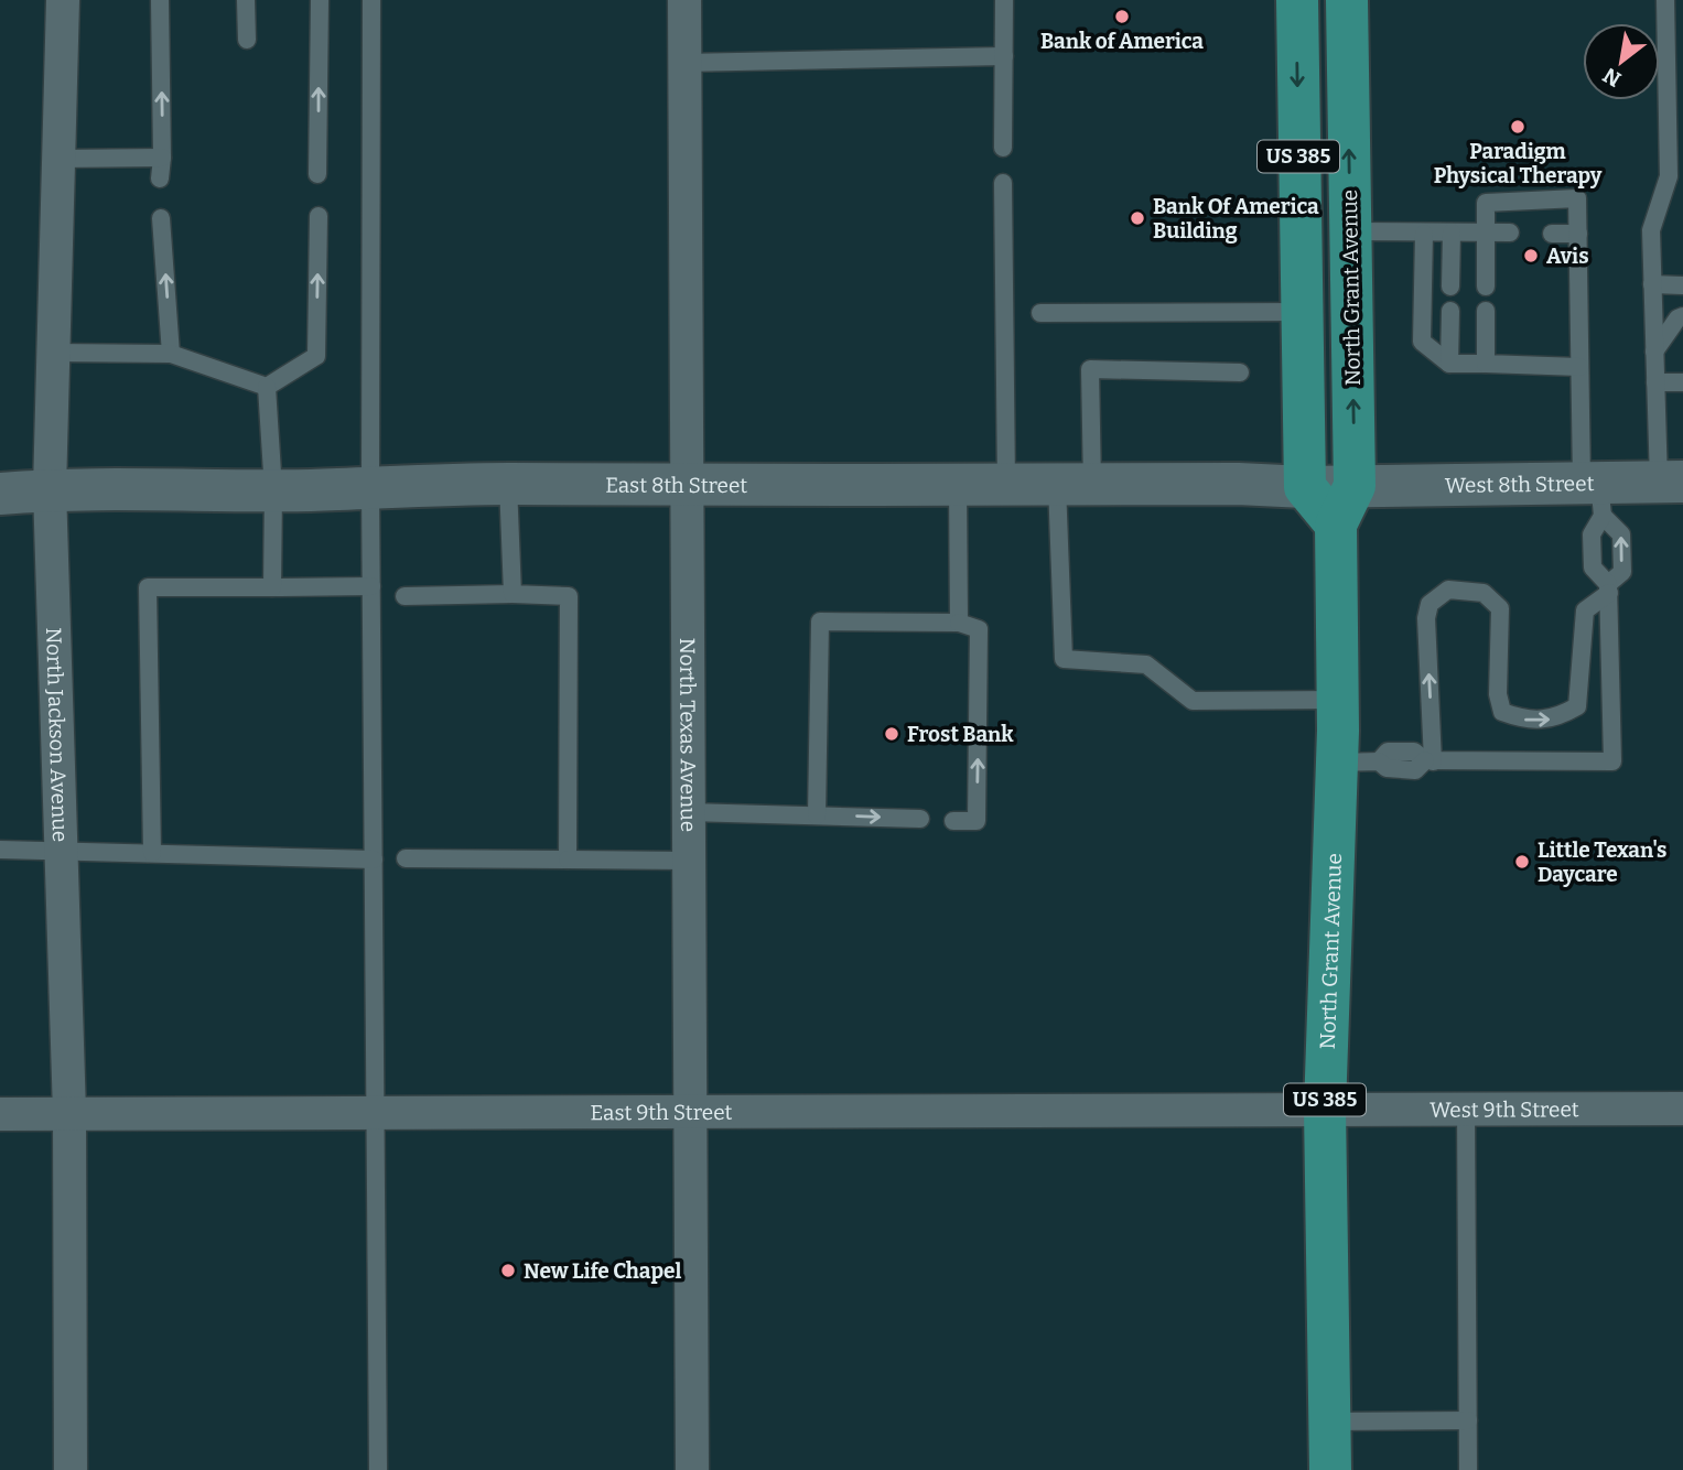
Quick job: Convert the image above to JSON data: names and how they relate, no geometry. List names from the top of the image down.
{
  "streets": {
    "main road": [
      "US 385",
      "North Grant Avenue",
      "West 8th Street",
      "East 8th Street"
    ],
    "street": [
      "North Jackson Avenue",
      "North Texas Avenue",
      "West 9th Street",
      "East 9th Street"
    ]
  },
  "crossings": [
    ["US 385", "East 8th Street"],
    ["North Grant Avenue", "West 8th Street"],
    ["North Grant Avenue", "East 8th Street"],
    ["North Grant Avenue", "West 9th Street"],
    ["North Grant Avenue", "East 9th Street"],
    ["West 8th Street", "East 8th Street"],
    ["East 8th Street", "North Jackson Avenue"],
    ["East 8th Street", "North Texas Avenue"],
    ["North Jackson Avenue", "East 9th Street"],
    ["North Texas Avenue", "East 9th Street"],
    ["West 9th Street", "East 9th Street"]
  ],
  "places": [
    "Bank of America",
    "Paradigm Physical Therapy",
    "Bank Of America Building",
    "Avis",
    "Frost Bank",
    "Little Texan's Daycare",
    "New Life Chapel"
  ],
  "north": "bottom left"
}
